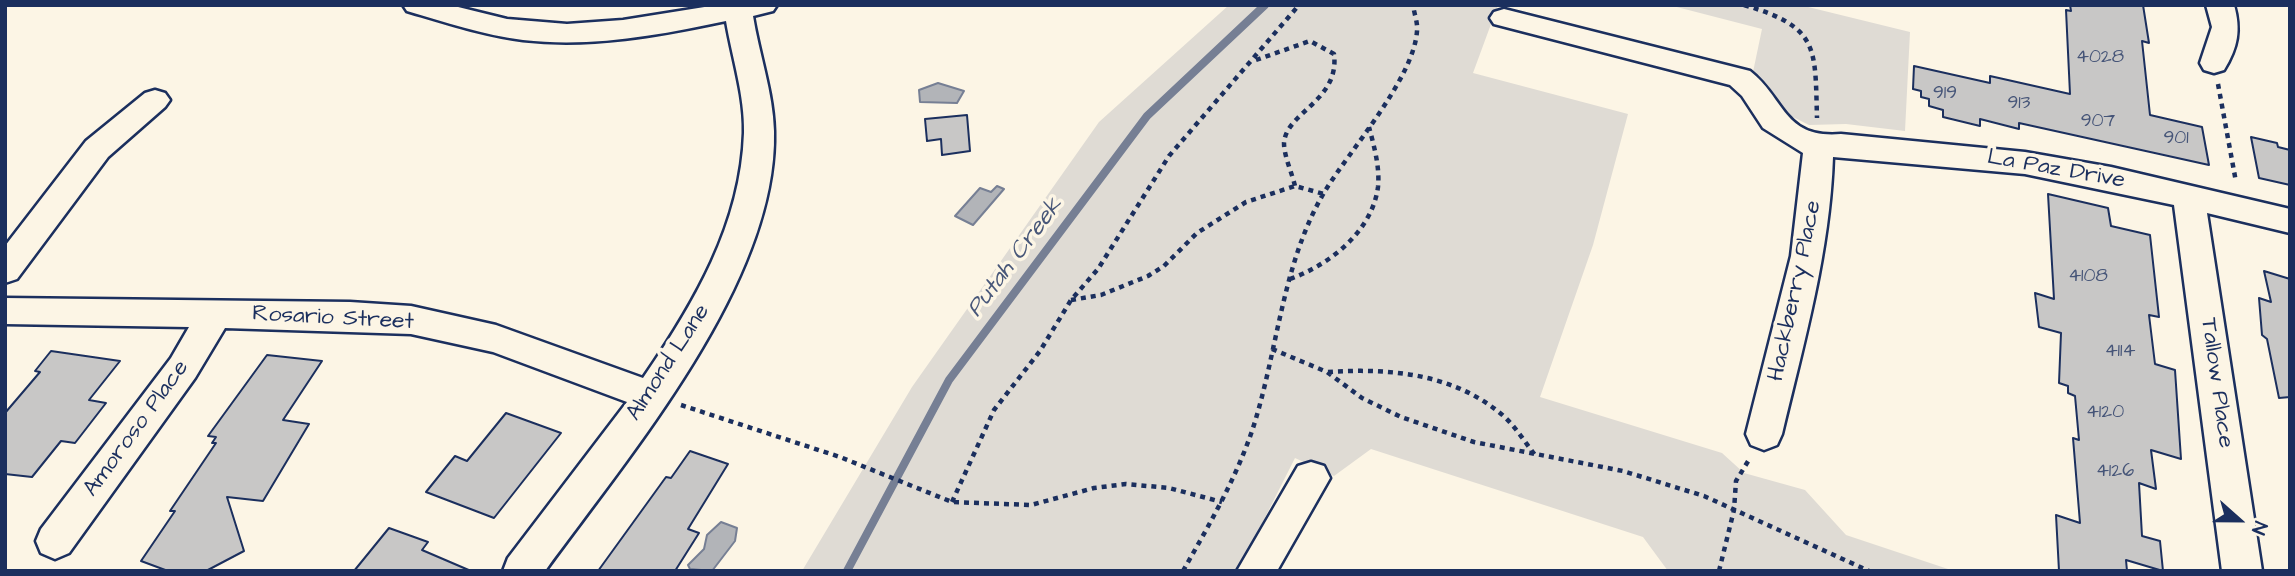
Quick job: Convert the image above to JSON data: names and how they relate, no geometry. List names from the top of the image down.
{
  "streets": {
    "street": [
      "La Paz Drive",
      "Hackberry Place",
      "Rosario Street",
      "Almond Lane",
      "Tallow Place",
      "Amoroso Place"
    ]
  },
  "crossings": [
    ["La Paz Drive", "Hackberry Place"],
    ["La Paz Drive", "Tallow Place"],
    ["Rosario Street", "Almond Lane"],
    ["Rosario Street", "Amoroso Place"]
  ],
  "water": ["Putah Creek"],
  "house_numbers": [
    "4028",
    "919",
    "913",
    "907",
    "901",
    "4108",
    "4114",
    "4120",
    "4126"
  ],
  "north": "right"
}
